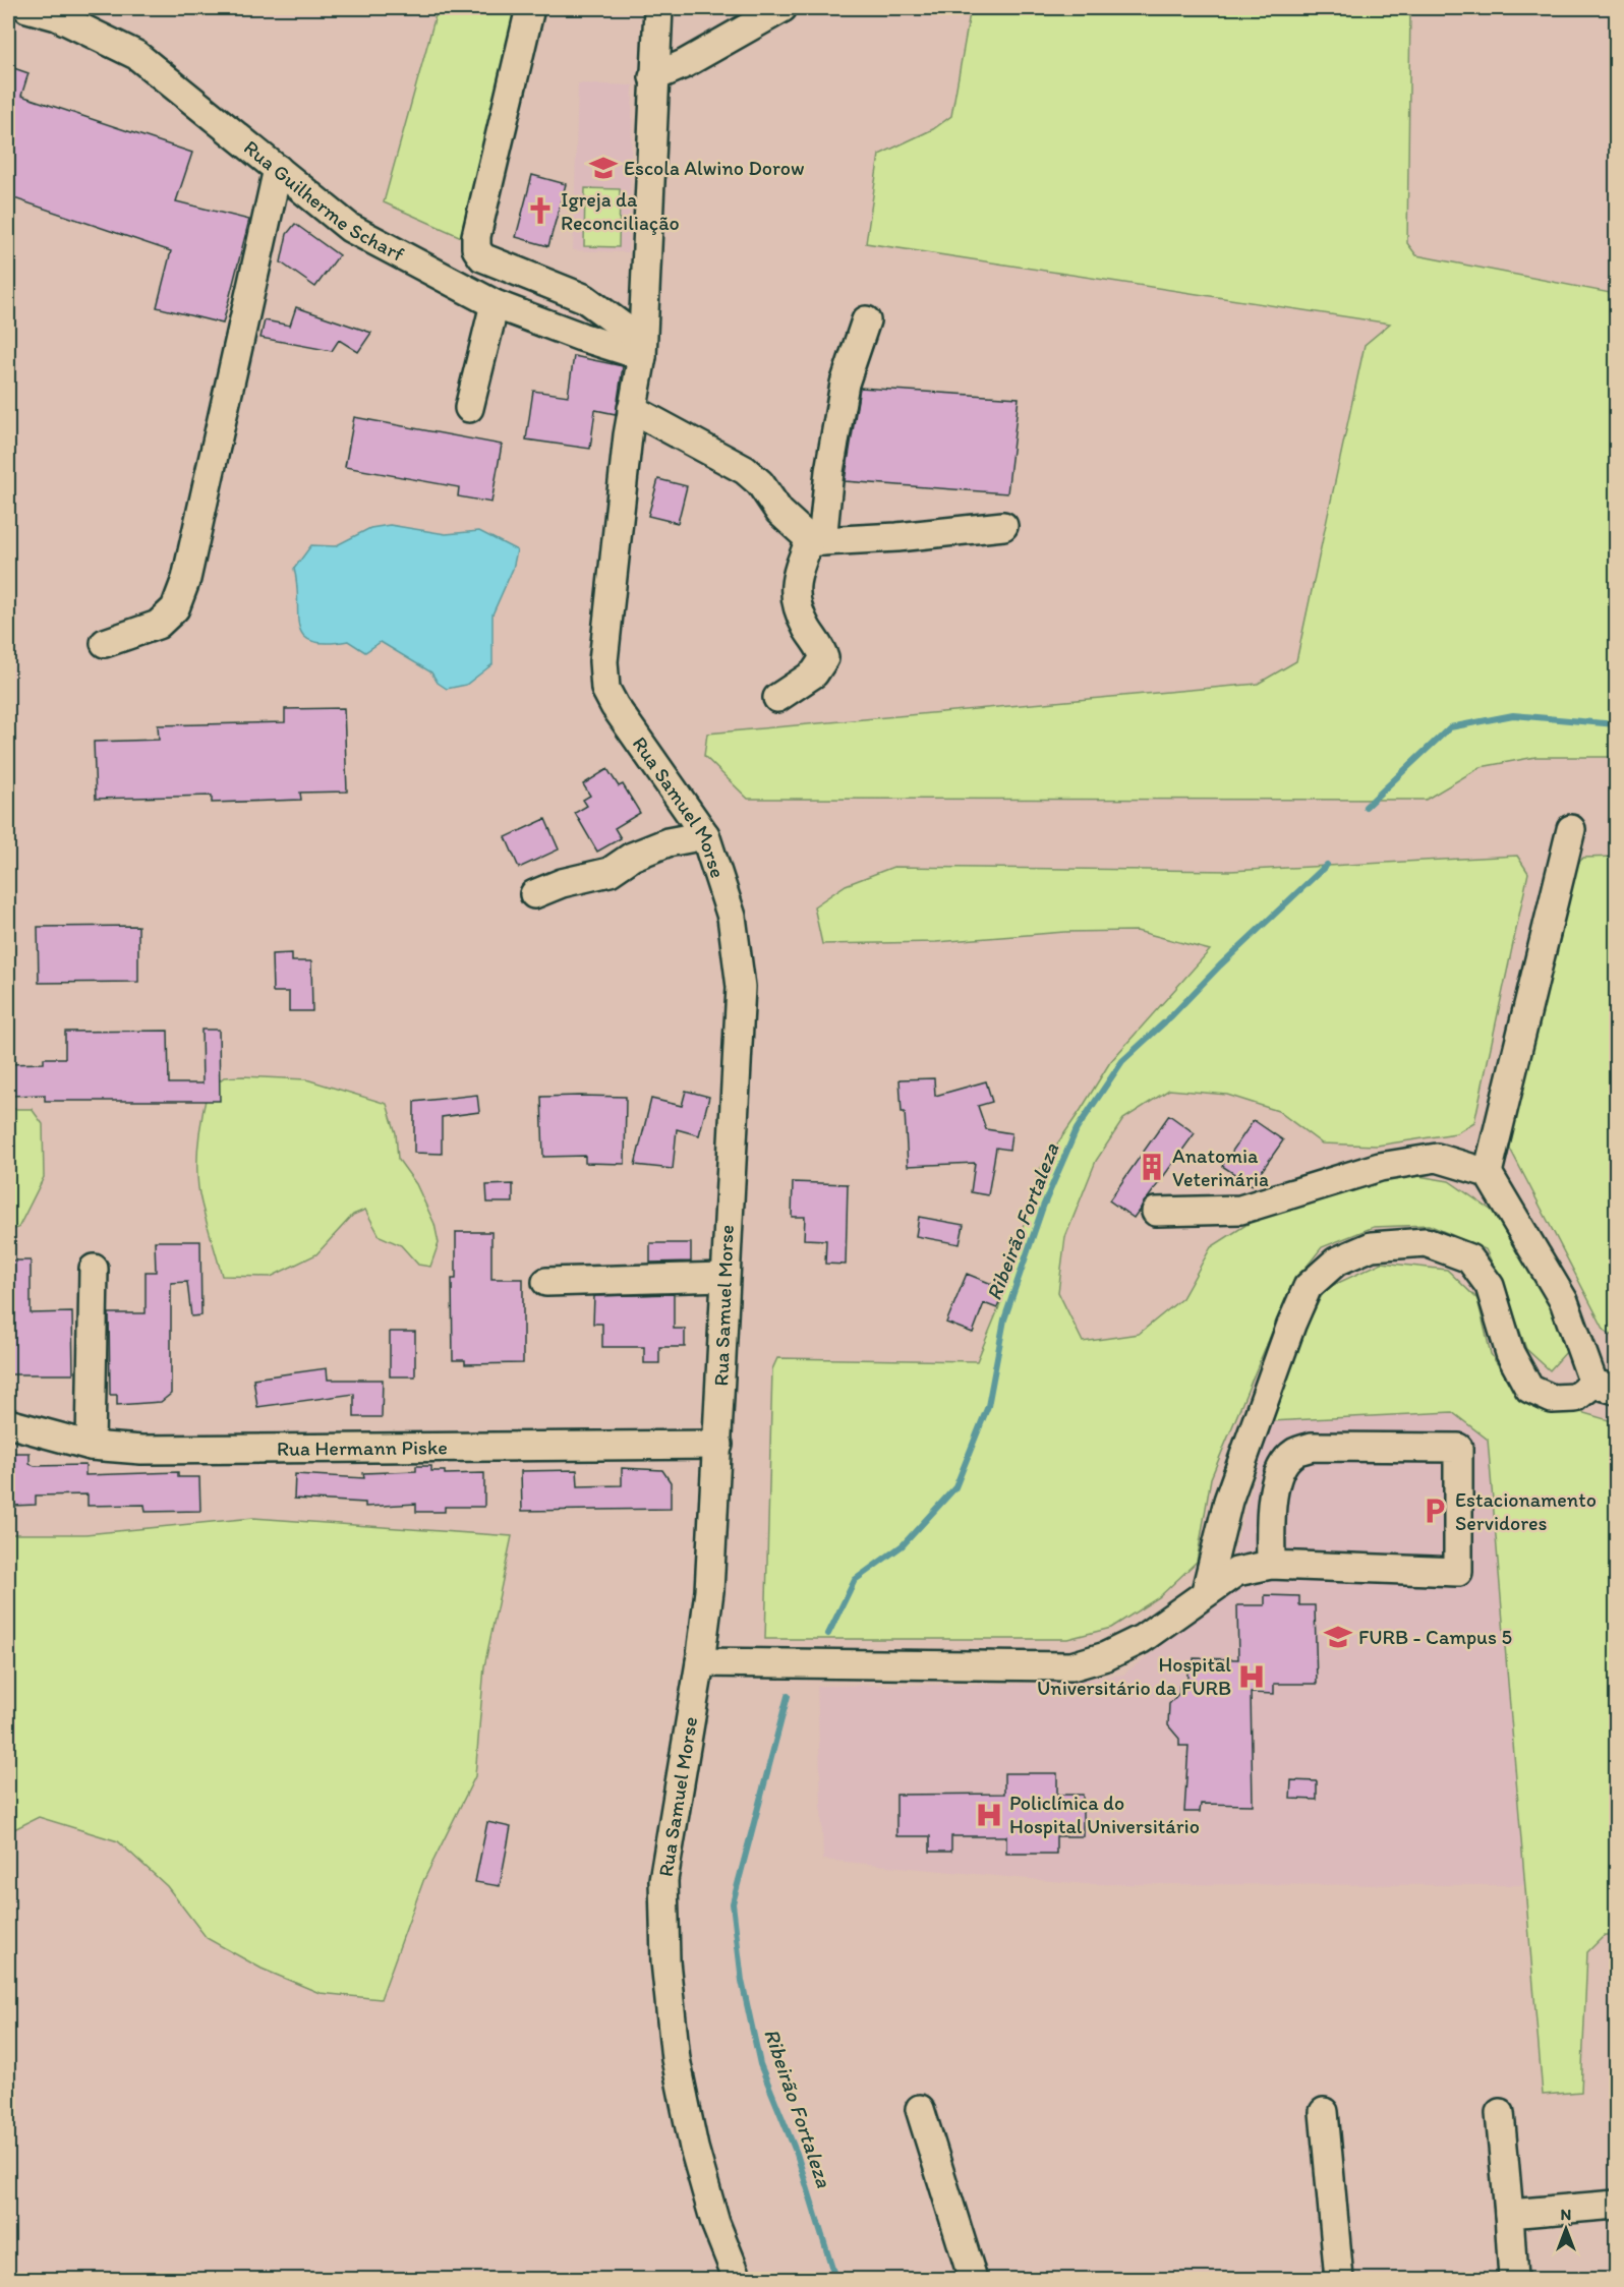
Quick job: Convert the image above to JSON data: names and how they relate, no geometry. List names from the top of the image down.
{
  "streets": {
    "street": ["Rua Guilherme Scharf", "Rua Samuel Morse", "Rua Hermann Piske"]
  },
  "crossings": [
    ["Rua Guilherme Scharf", "Rua Samuel Morse"],
    ["Rua Samuel Morse", "Rua Hermann Piske"]
  ],
  "water": ["Ribeirão Fortaleza"],
  "places": {
    "school or university": ["Escola Alwino Dorow", "FURB - Campus 5"],
    "church": ["Igreja da Reconciliação"],
    "building": ["Anatomia Veterinária"],
    "parking": ["Estacionamento Servidores"],
    "hospital": ["Hospital Universitário da FURB", "Policlínica do Hospital Universitário"]
  },
  "north": "top"
}
